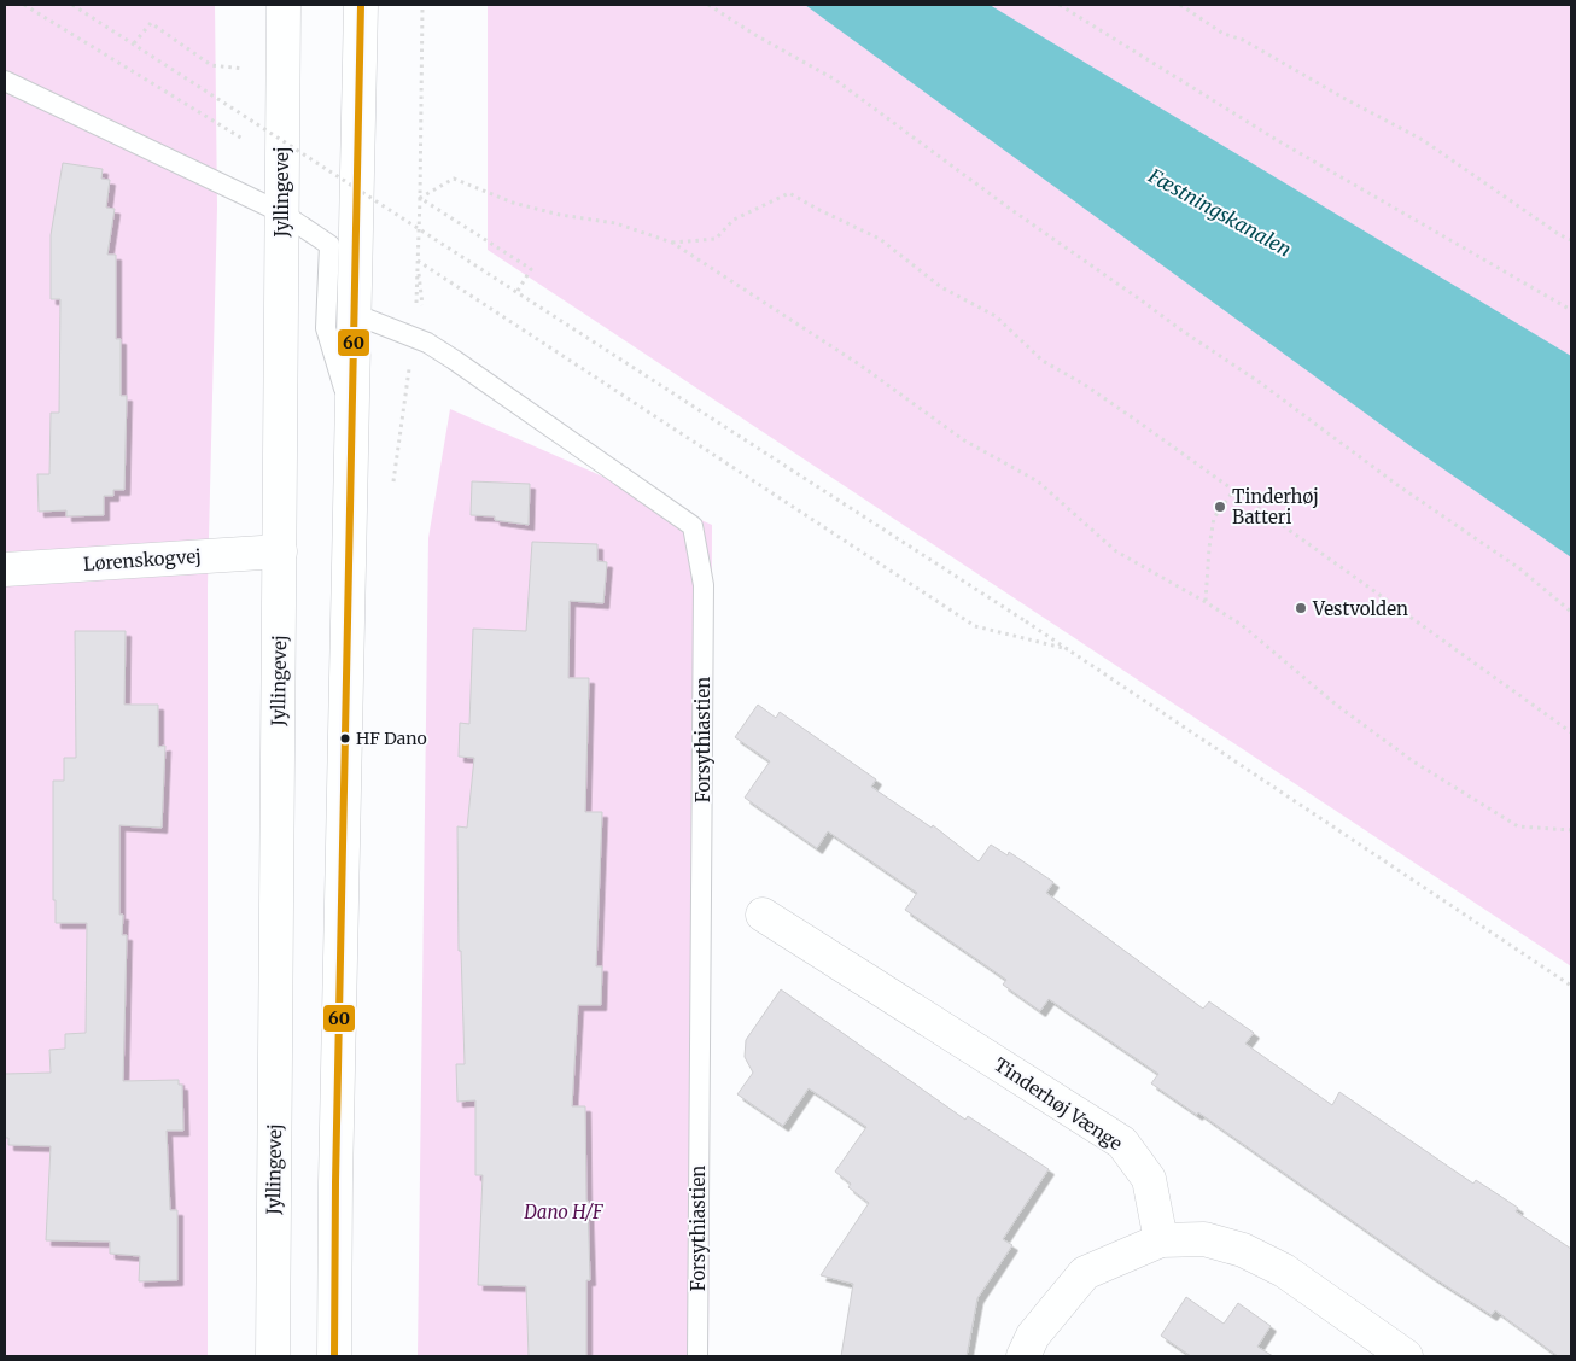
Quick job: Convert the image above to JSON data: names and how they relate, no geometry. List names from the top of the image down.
{
  "streets": {
    "street": ["Jyllingevej", "Lørenskogvej", "Tinderhøj Vænge"],
    "lane": ["Forsythiastien"]
  },
  "crossings": [
    ["Jyllingevej", "Lørenskogvej"]
  ],
  "water": ["Fæstningskanalen"],
  "parks": ["Dano H/F"],
  "places": ["Tinderhøj Batteri", "Vestvolden", "HF Dano"],
  "lines": ["transit line 60"]
}
